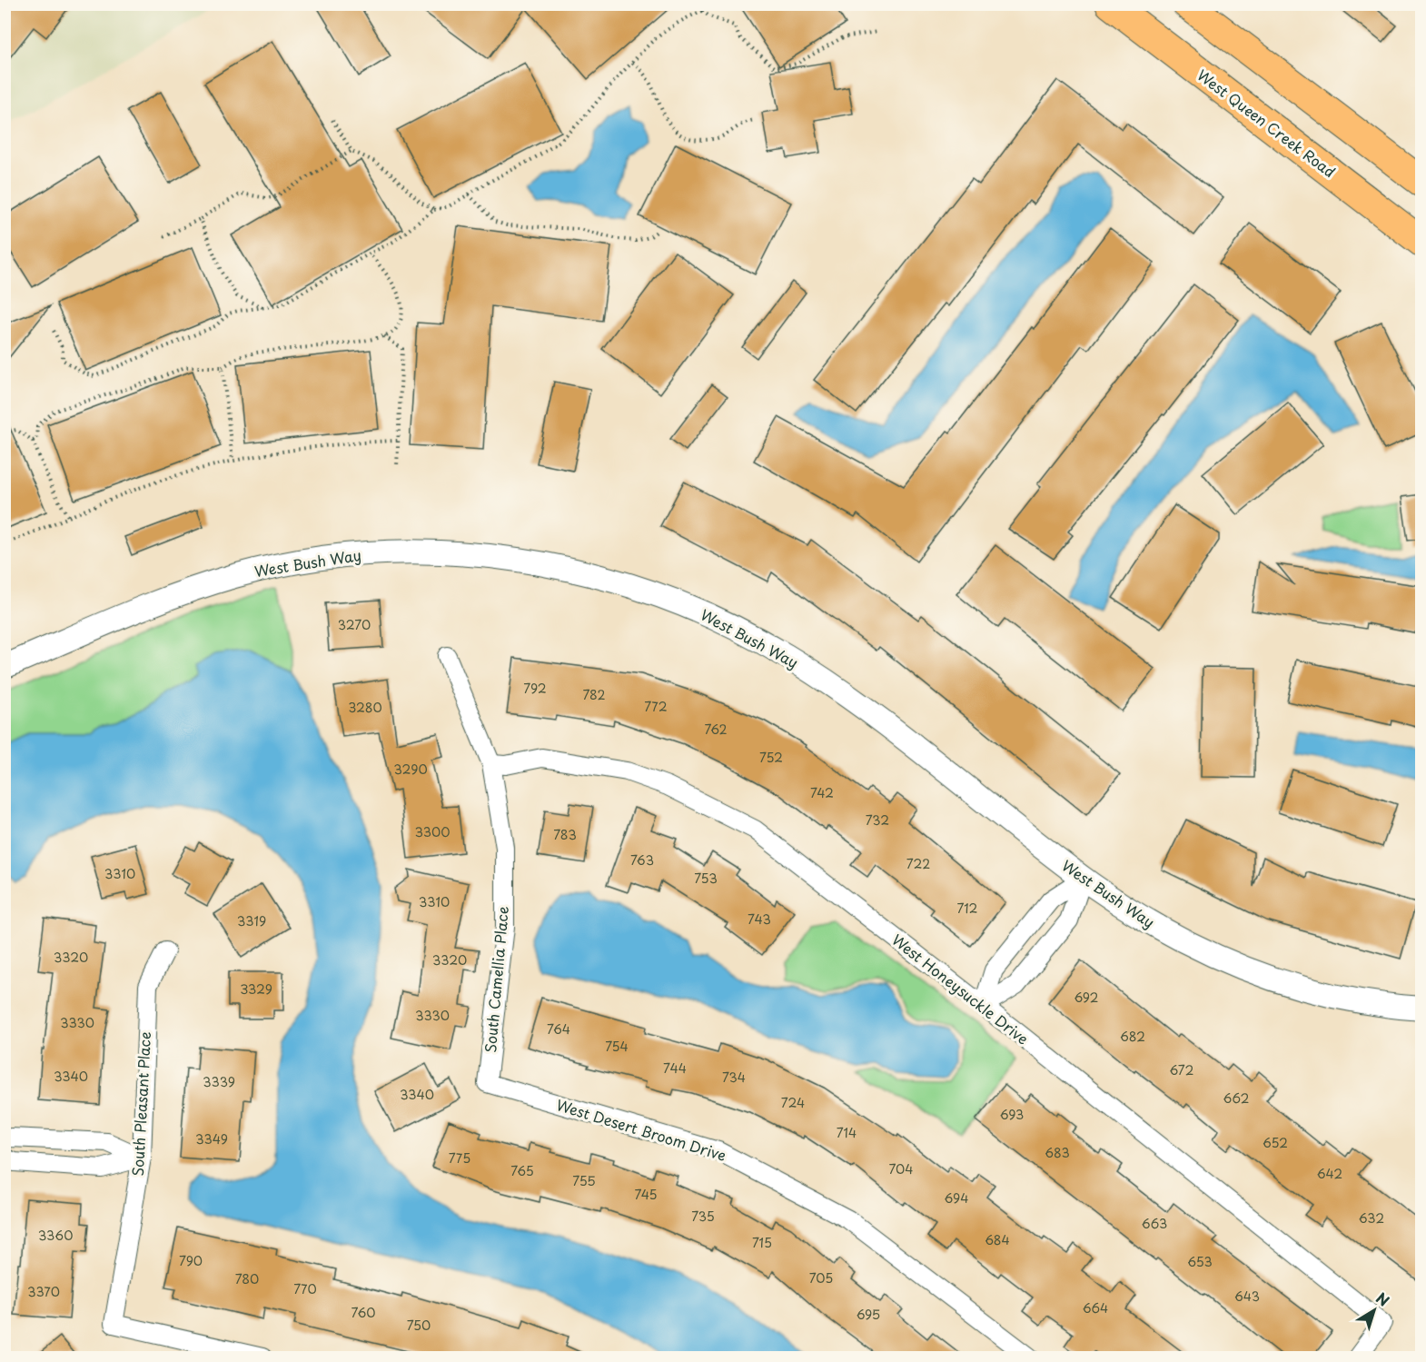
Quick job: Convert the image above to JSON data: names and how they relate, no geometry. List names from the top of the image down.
{
  "streets": {
    "main road": ["West Queen Creek Road"],
    "street": [
      "West Bush Way",
      "South Camellia Place",
      "West Honeysuckle Drive",
      "South Pleasant Place",
      "West Desert Broom Drive"
    ]
  },
  "crossings": [
    ["South Camellia Place", "West Honeysuckle Drive"],
    ["South Camellia Place", "West Desert Broom Drive"]
  ],
  "house_numbers": [
    "3270",
    "792",
    "782",
    "772",
    "3280",
    "762",
    "752",
    "3290",
    "742",
    "732",
    "3300",
    "783",
    "763",
    "722",
    "3310",
    "753",
    "3310",
    "712",
    "743",
    "3319",
    "3320",
    "3320",
    "3329",
    "692",
    "3330",
    "3330",
    "764",
    "682",
    "754",
    "744",
    "672",
    "3340",
    "734",
    "3339",
    "3340",
    "662",
    "724",
    "693",
    "714",
    "3349",
    "652",
    "683",
    "775",
    "704",
    "765",
    "642",
    "755",
    "745",
    "694",
    "735",
    "632",
    "663",
    "3360",
    "684",
    "715",
    "790",
    "653",
    "705",
    "780",
    "770",
    "3370",
    "643",
    "664",
    "760",
    "695",
    "750"
  ],
  "north": "top right"
}
